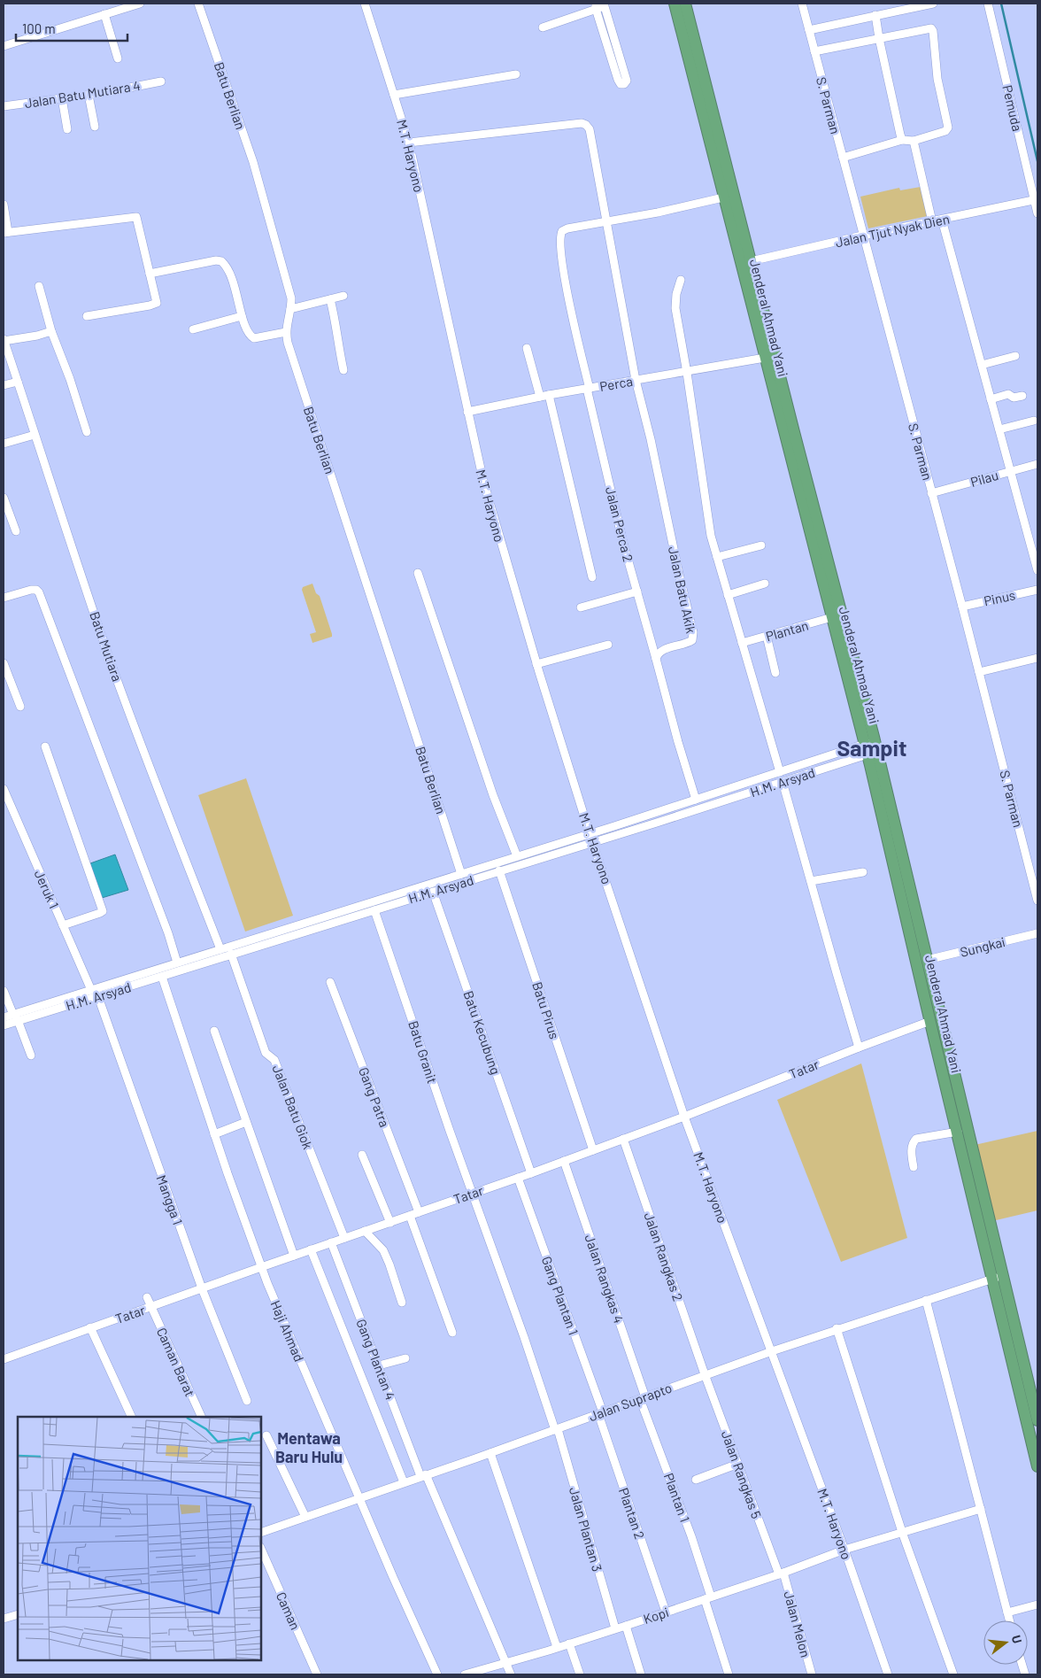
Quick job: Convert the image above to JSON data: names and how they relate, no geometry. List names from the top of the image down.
{
  "streets": {
    "highway": ["Jenderal Ahmad Yani"],
    "street": [
      "Jalan Batu Mutiara 4",
      "Batu Berlian",
      "S. Parman",
      "Pemuda",
      "M.T. Haryono",
      "Jalan Tjut Nyak Dien",
      "Perca",
      "Pilau",
      "Jalan Perca 2",
      "Jalan Batu Akik",
      "Pinus",
      "Plantan",
      "Batu Mutiara",
      "H.M. Arsyad",
      "Jeruk 1",
      "Sungkai",
      "Batu Pirus",
      "Batu Kecubung",
      "Batu Granit",
      "Tatar",
      "Gang Patra",
      "Jalan Batu Giok",
      "Mangga 1",
      "Jalan Rangkas 2",
      "Jalan Rangkas 4",
      "Gang Plantan 1",
      "Haji Ahmad",
      "Gang Plantan 4",
      "Caman Barat",
      "Jalan Suprapto",
      "Jalan Rangkas 5",
      "Plantan 1",
      "Plantan 2",
      "Jalan Plantan 3",
      "Caman",
      "Kopi",
      "Jalan Melon"
    ]
  },
  "crossings": [
    ["Batu Berlian", "H.M. Arsyad"],
    ["S. Parman", "Jalan Tjut Nyak Dien"],
    ["S. Parman", "Pilau"],
    ["S. Parman", "Pinus"],
    ["Pemuda", "Jalan Tjut Nyak Dien"],
    ["M.T. Haryono", "Perca"],
    ["M.T. Haryono", "H.M. Arsyad"],
    ["M.T. Haryono", "Tatar"],
    ["M.T. Haryono", "Jalan Suprapto"],
    ["M.T. Haryono", "Kopi"],
    ["Jalan Tjut Nyak Dien", "Jenderal Ahmad Yani"],
    ["Jenderal Ahmad Yani", "Perca"],
    ["Jenderal Ahmad Yani", "Plantan"],
    ["Jenderal Ahmad Yani", "H.M. Arsyad"],
    ["Jenderal Ahmad Yani", "Sungkai"],
    ["Jenderal Ahmad Yani", "Tatar"],
    ["Jenderal Ahmad Yani", "Jalan Suprapto"],
    ["Perca", "Jalan Perca 2"],
    ["Perca", "Jalan Batu Akik"],
    ["Jalan Perca 2", "Jalan Batu Akik"],
    ["Batu Mutiara", "H.M. Arsyad"],
    ["H.M. Arsyad", "Jeruk 1"],
    ["H.M. Arsyad", "Batu Pirus"],
    ["H.M. Arsyad", "Batu Kecubung"],
    ["H.M. Arsyad", "Batu Granit"],
    ["H.M. Arsyad", "Jalan Batu Giok"],
    ["H.M. Arsyad", "Mangga 1"],
    ["H.M. Arsyad", "Haji Ahmad"],
    ["Batu Pirus", "Tatar"],
    ["Batu Kecubung", "Tatar"],
    ["Batu Granit", "Tatar"],
    ["Batu Granit", "Jalan Suprapto"],
    ["Batu Granit", "Jalan Plantan 3"],
    ["Tatar", "Gang Patra"],
    ["Tatar", "Jalan Batu Giok"],
    ["Tatar", "Mangga 1"],
    ["Tatar", "Jalan Rangkas 2"],
    ["Tatar", "Jalan Rangkas 4"],
    ["Tatar", "Gang Plantan 1"],
    ["Tatar", "Haji Ahmad"],
    ["Tatar", "Gang Plantan 4"],
    ["Tatar", "Caman Barat"],
    ["Jalan Rangkas 2", "Jalan Suprapto"],
    ["Jalan Rangkas 2", "Jalan Rangkas 5"],
    ["Jalan Rangkas 4", "Jalan Suprapto"],
    ["Jalan Rangkas 4", "Plantan 1"],
    ["Gang Plantan 1", "Jalan Suprapto"],
    ["Gang Plantan 1", "Plantan 2"],
    ["Haji Ahmad", "Jalan Suprapto"],
    ["Gang Plantan 4", "Jalan Suprapto"],
    ["Gang Plantan 4", "Kopi"],
    ["Jalan Suprapto", "Jalan Rangkas 5"],
    ["Jalan Suprapto", "Plantan 1"],
    ["Jalan Suprapto", "Plantan 2"],
    ["Jalan Suprapto", "Jalan Plantan 3"],
    ["Jalan Rangkas 5", "Kopi"],
    ["Jalan Rangkas 5", "Jalan Melon"],
    ["Plantan 1", "Kopi"],
    ["Plantan 2", "Kopi"],
    ["Jalan Plantan 3", "Kopi"],
    ["Kopi", "Jalan Melon"]
  ],
  "districts": ["Sampit", "Mentawa Baru Hulu"],
  "scale_bar": "100 m",
  "north": "right"
}
